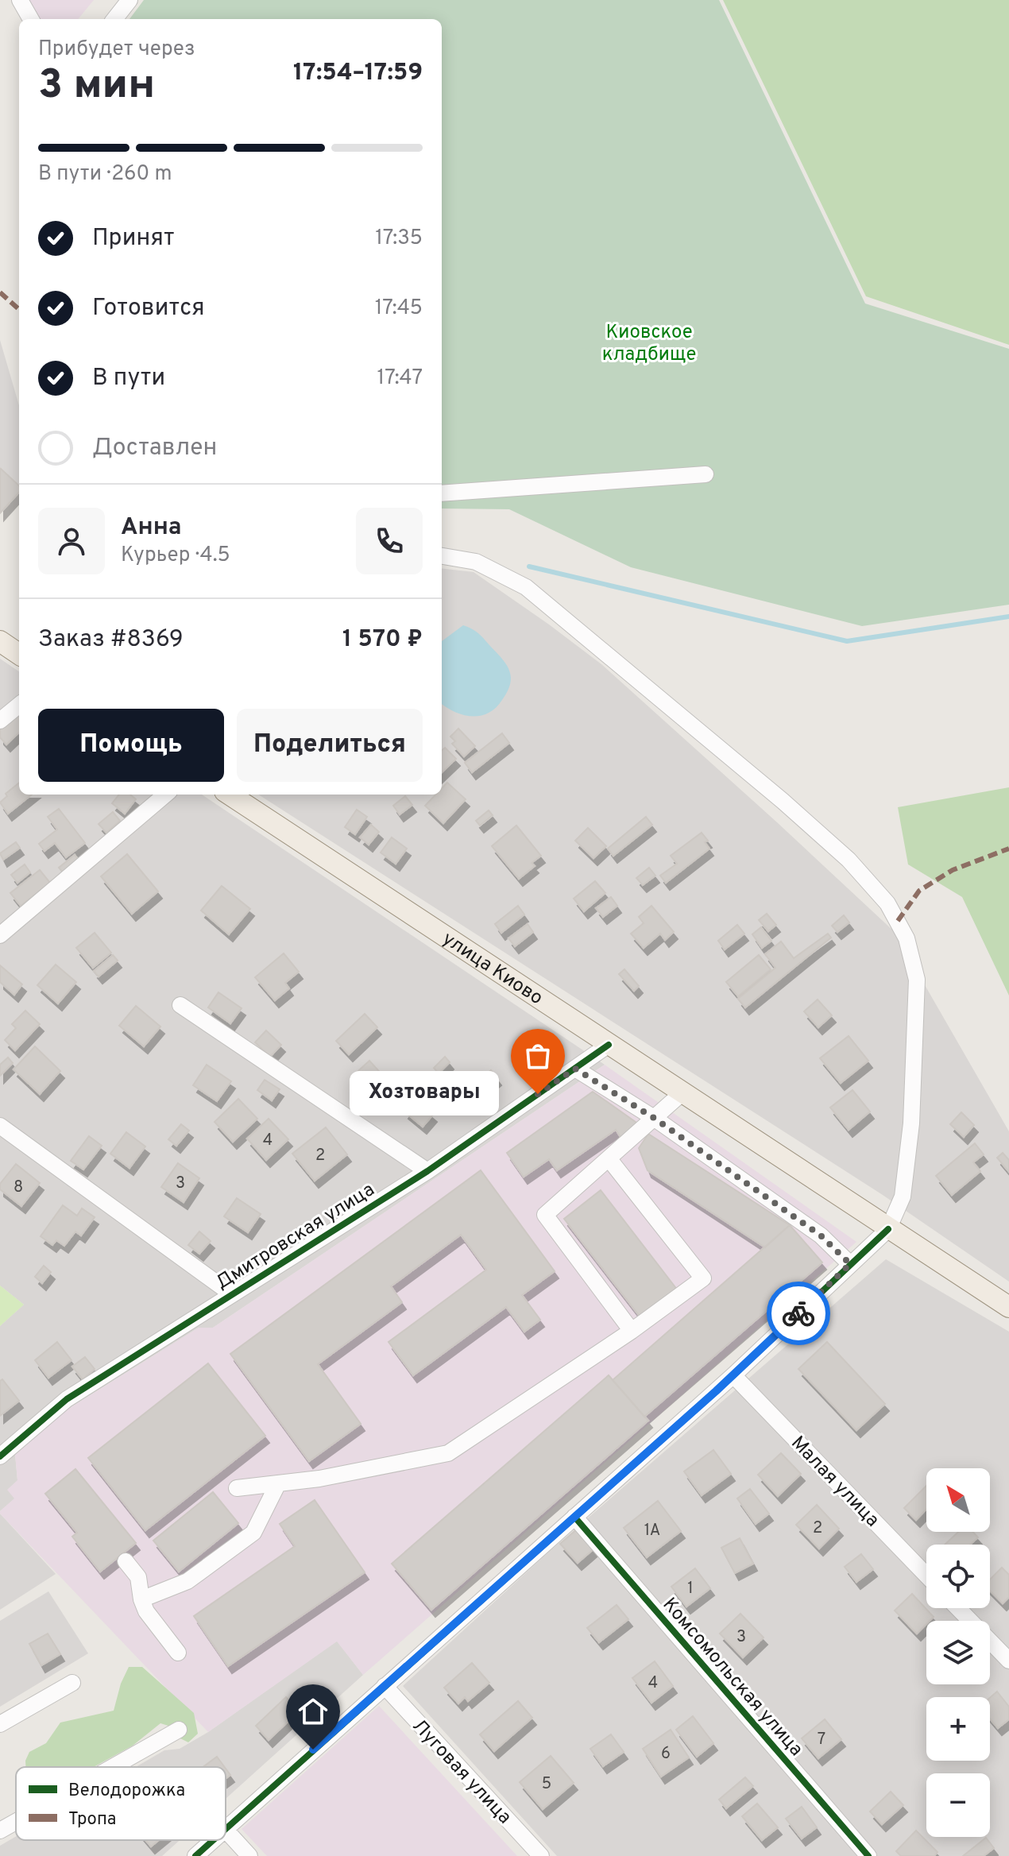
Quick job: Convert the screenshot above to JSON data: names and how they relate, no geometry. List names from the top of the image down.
{
  "streets": {
    "main road": ["улица Киово"],
    "street": [
      "Дмитровская улица",
      "Малая улица",
      "Комсомольская улица",
      "Луговая улица"
    ]
  },
  "crossings": [
    ["улица Киово", "Дмитровская улица"]
  ],
  "parks": ["Киовское кладбище"],
  "places": ["Хозтовары"],
  "house_numbers": [
    "4",
    "2",
    "3",
    "8",
    "2",
    "1А",
    "1",
    "3",
    "4",
    "7",
    "6",
    "5"
  ],
  "legend": ["Велодорожка", "Тропа"],
  "north": "top left",
  "page": {
    "heading": ["3 мин", "Прибудет через", "17:54–17:59"],
    "panel": [
      "Анна",
      "Курьер · 4.5",
      "Заказ #8369",
      "1 570 ₽"
    ],
    "bar": "В пути · 260 m",
    "list": [
      ["Принят", "17:35"],
      ["Готовится", "17:45"],
      ["В пути", "17:47"],
      "Доставлен"
    ],
    "buttons": ["Помощь", "Поделиться"],
    "bubble": "Хозтовары",
    "map_buttons": ["+", "−"]
  }
}
